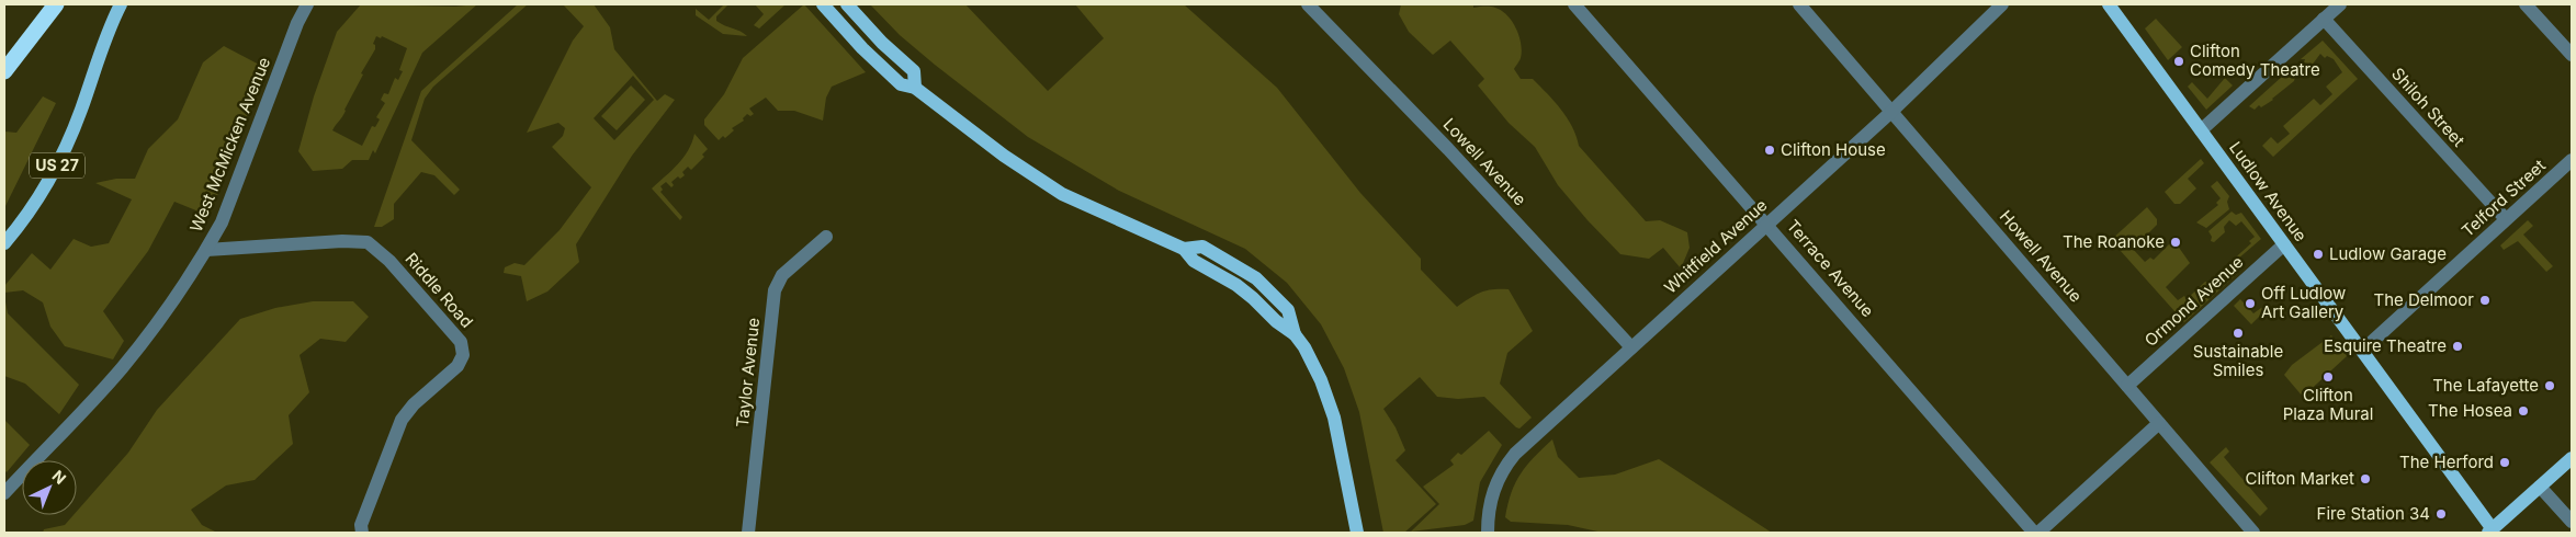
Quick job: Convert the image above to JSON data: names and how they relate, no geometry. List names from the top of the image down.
{
  "streets": {
    "main road": ["US 27", "Ludlow Avenue"],
    "street": [
      "Shiloh Street",
      "West McMicken Avenue",
      "Lowell Avenue",
      "Telford Street",
      "Whitfield Avenue",
      "Howell Avenue",
      "Terrace Avenue",
      "Riddle Road",
      "Ormond Avenue",
      "Taylor Avenue"
    ]
  },
  "crossings": [
    ["Shiloh Street", "Telford Street"],
    ["West McMicken Avenue", "Riddle Road"],
    ["Lowell Avenue", "Whitfield Avenue"],
    ["Ludlow Avenue", "Telford Street"],
    ["Ludlow Avenue", "Ormond Avenue"],
    ["Whitfield Avenue", "Howell Avenue"],
    ["Whitfield Avenue", "Terrace Avenue"],
    ["Howell Avenue", "Ormond Avenue"]
  ],
  "places": [
    "Clifton Comedy Theatre",
    "Clifton House",
    "The Roanoke",
    "Ludlow Garage",
    "The Delmoor",
    "Off Ludlow Art Gallery",
    "Sustainable Smiles",
    "Esquire Theatre",
    "Clifton Plaza Mural",
    "The Lafayette",
    "The Hosea",
    "The Herford",
    "Clifton Market",
    "Fire Station 34"
  ],
  "north": "top right"
}
